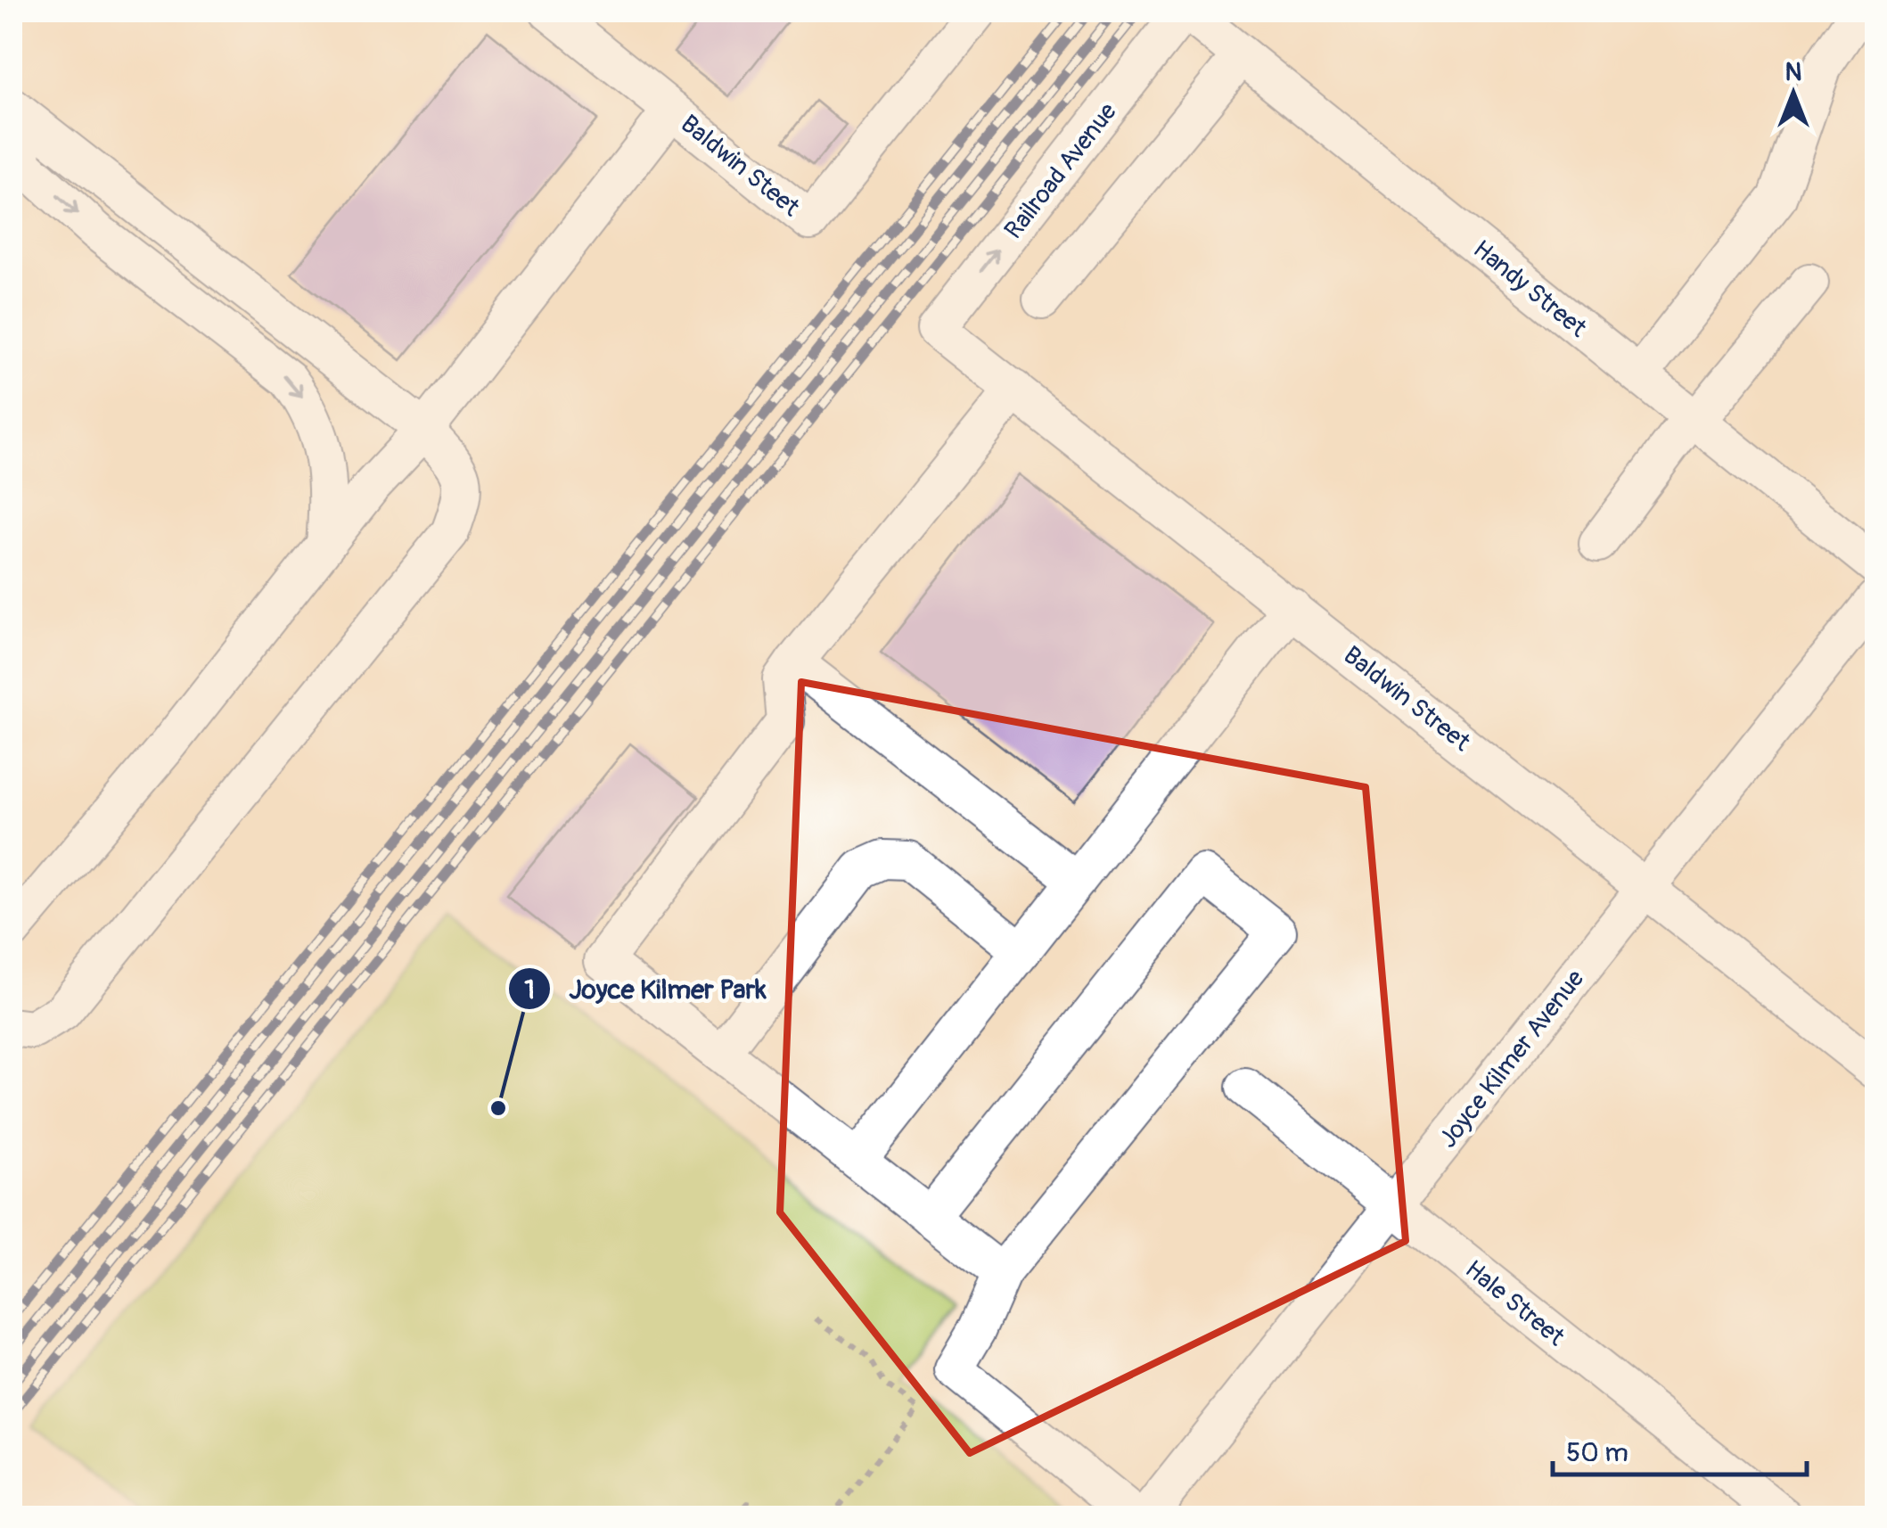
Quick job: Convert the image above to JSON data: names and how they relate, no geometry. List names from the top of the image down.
{
  "streets": {
    "street": [
      "Baldwin Steet",
      "Railroad Avenue",
      "Handy Street",
      "Baldwin Street",
      "Joyce Kilmer Avenue",
      "Hale Street"
    ]
  },
  "crossings": [
    ["Railroad Avenue", "Handy Street"],
    ["Railroad Avenue", "Baldwin Street"],
    ["Baldwin Street", "Joyce Kilmer Avenue"],
    ["Joyce Kilmer Avenue", "Hale Street"]
  ],
  "places": ["Joyce Kilmer Park"],
  "scale_bar": "50 m",
  "north": "top"
}
